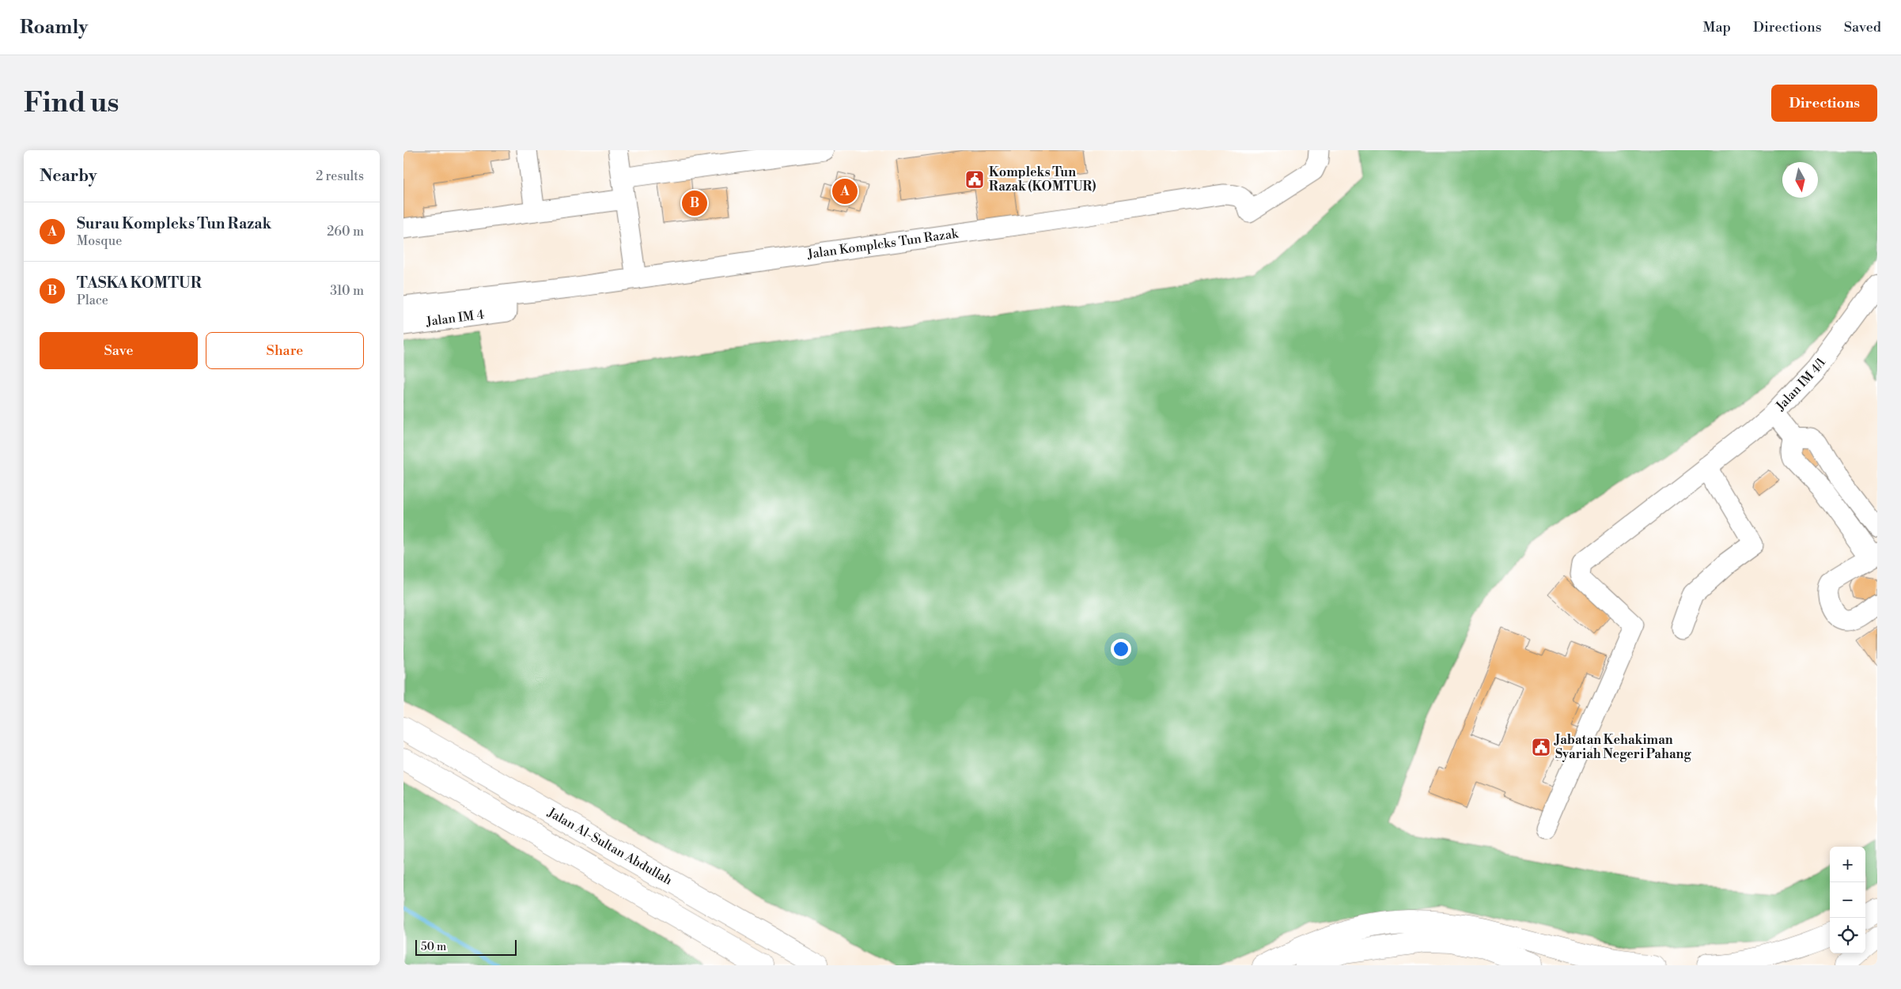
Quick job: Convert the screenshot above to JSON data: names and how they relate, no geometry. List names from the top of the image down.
{
  "streets": {
    "main road": ["Jalan Al-Sultan Abdullah"],
    "street": ["Jalan Kompleks Tun Razak", "Jalan IM 4", "Jalan IM 4/1"]
  },
  "crossings": [
    ["Jalan Kompleks Tun Razak", "Jalan IM 4"]
  ],
  "places": {
    "public building": ["Kompleks Tun Razak (KOMTUR)", "Jabatan Kehakiman Syariah Negeri Pahang"]
  },
  "scale_bar": "50 m",
  "north": "bottom",
  "page": {
    "header": "Roamly",
    "nav": ["Map", "Directions", "Saved"],
    "buttons": [
      "Directions",
      ["Save", "Share"]
    ],
    "title": "Find us",
    "heading": ["Nearby", "2 results"],
    "pins": ["A", "B"],
    "list": [
      {
        "mark": "A",
        "name": "Surau Kompleks Tun Razak",
        "note": "Mosque",
        "value": "260 m"
      },
      {
        "mark": "B",
        "name": "TASKA KOMTUR",
        "note": "Place",
        "value": "310 m"
      }
    ],
    "map_buttons": ["+", "−"],
    "scale": "50 m"
  }
}
